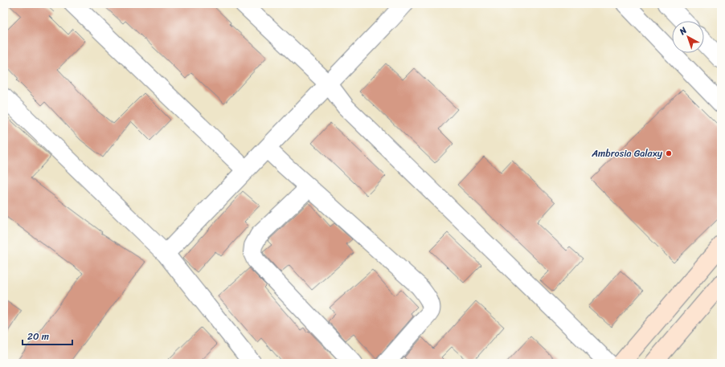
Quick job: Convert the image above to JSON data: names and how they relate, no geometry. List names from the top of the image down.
{
  "places": ["Ambrosia Galaxy"],
  "scale_bar": "20 m",
  "north": "top left"
}
